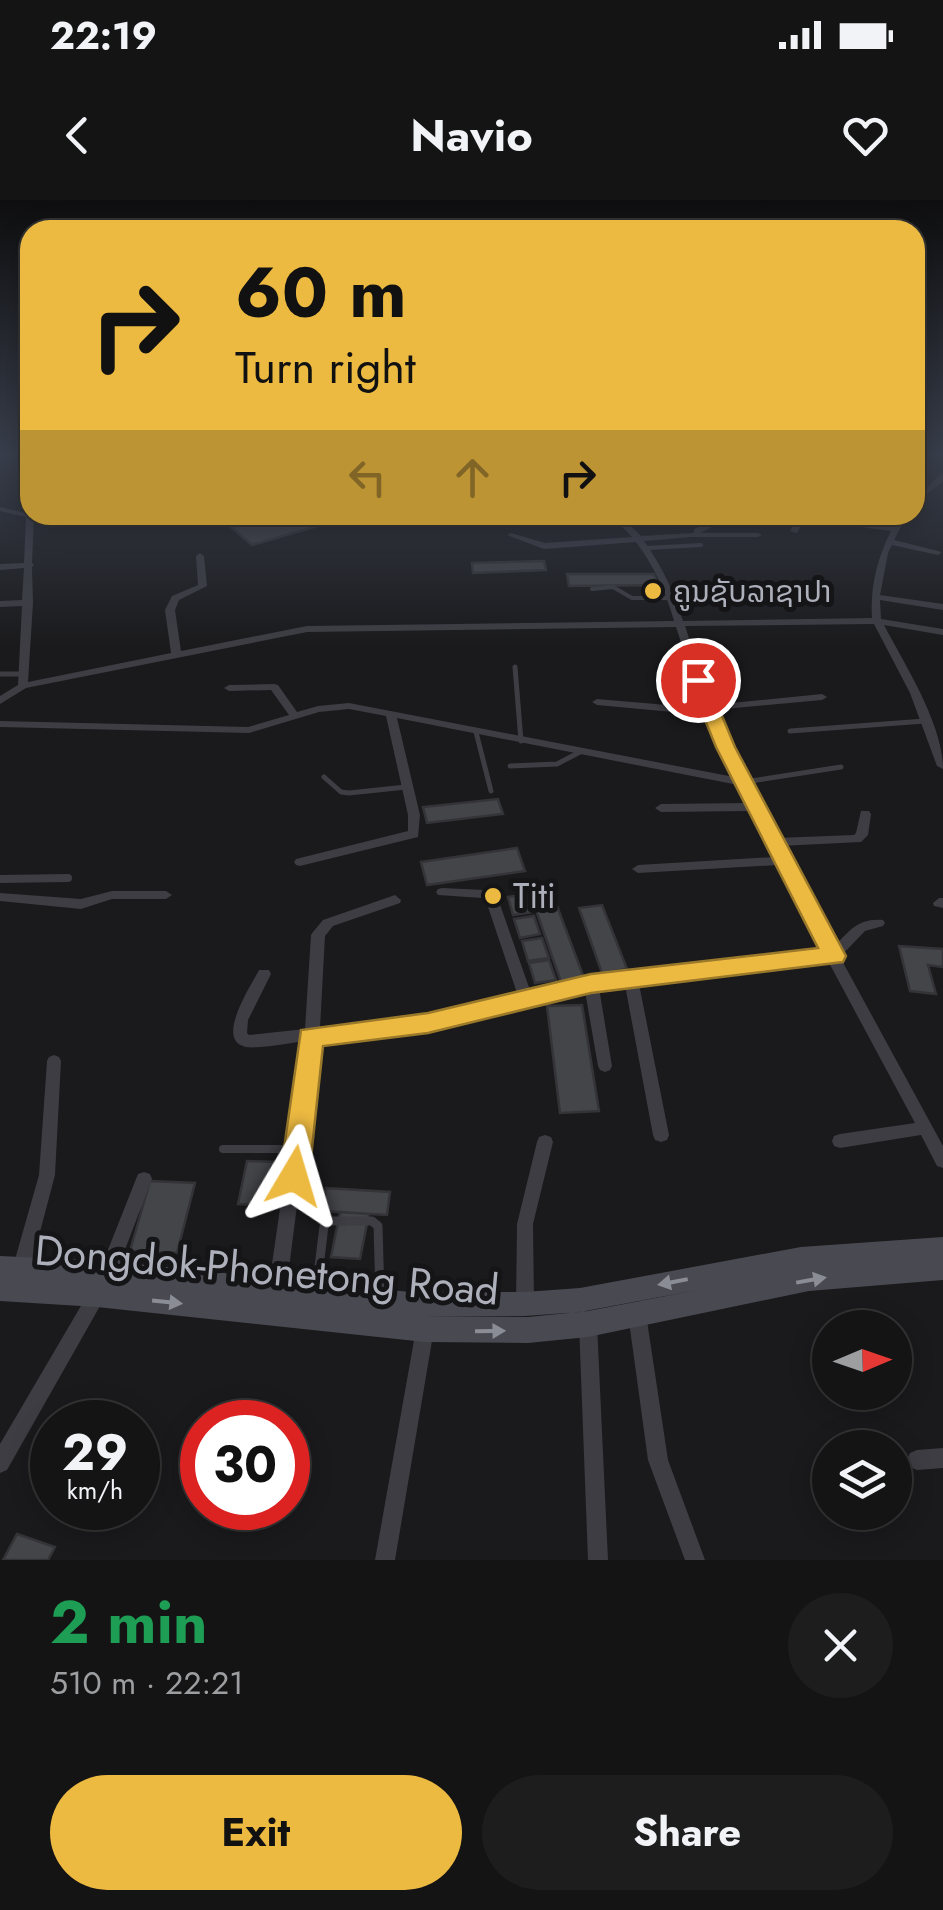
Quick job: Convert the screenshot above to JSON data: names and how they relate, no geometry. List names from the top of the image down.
{
  "streets": {
    "main road": ["Dongdok-Phonetong Road"]
  },
  "places": ["ຄູນຊັບລາຊາປາ", "Titi"],
  "north": "right",
  "page": {
    "status": "22:19",
    "header": "Navio",
    "turn": ["60 m", "Turn right"],
    "speed": "29 km/h",
    "limit": "30",
    "heading": ["2 min", "510 m · 22:21"],
    "buttons": ["Exit", "Share"]
  }
}
